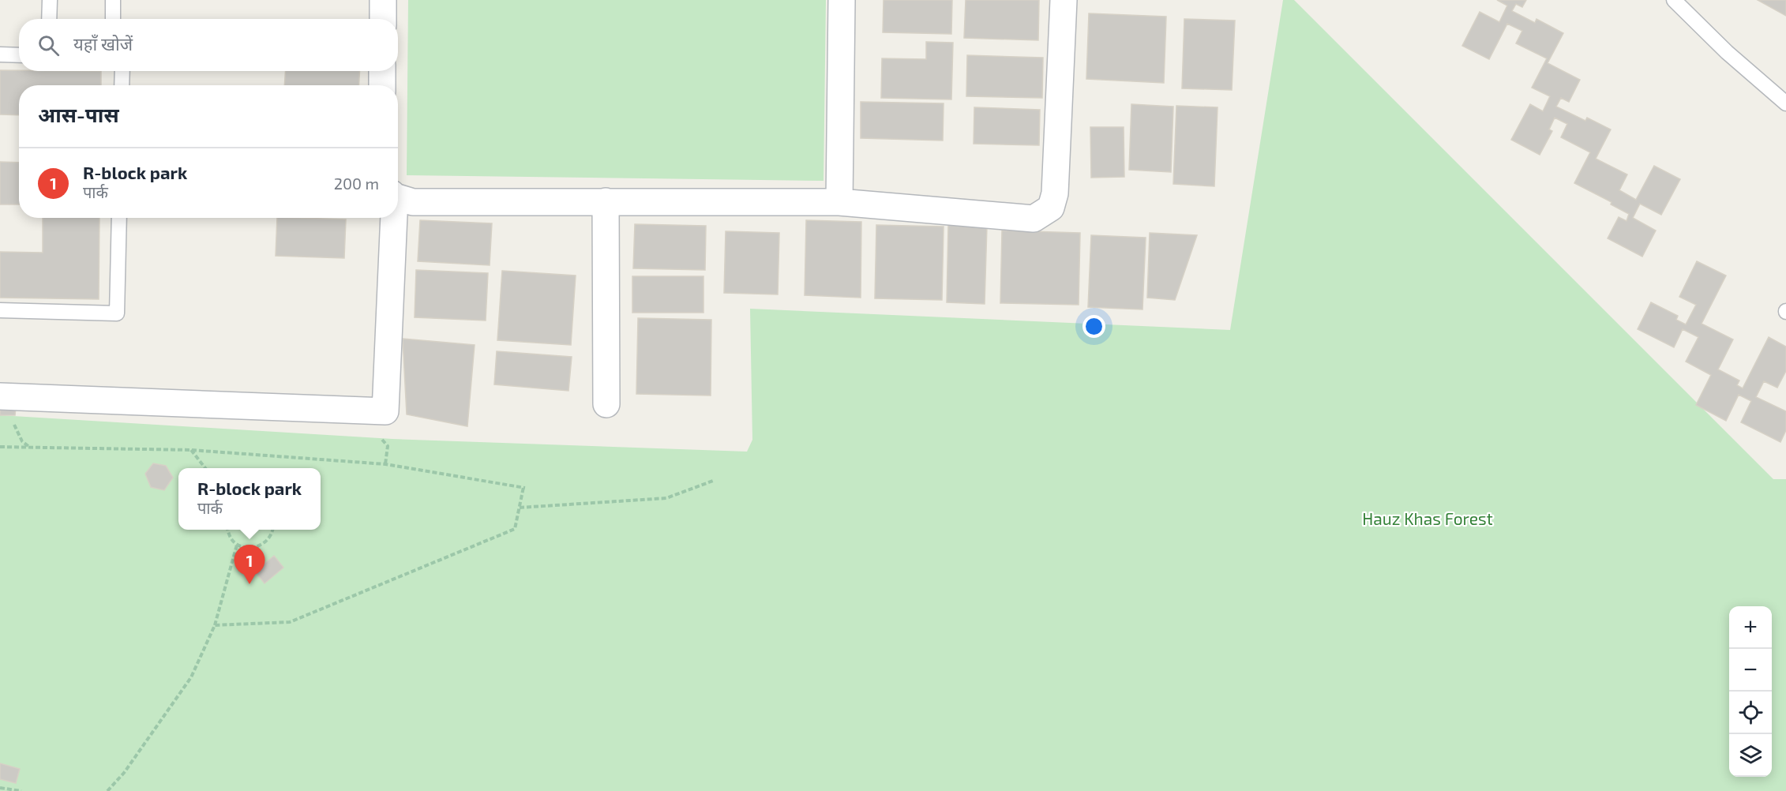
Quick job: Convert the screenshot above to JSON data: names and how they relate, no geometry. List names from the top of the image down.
{
  "parks": ["Hauz Khas Forest"],
  "page": {
    "search": "यहाँ खोजें",
    "heading": "आस-पास",
    "list": [
      {
        "mark": "1",
        "name": "R-block park",
        "note": "पार्क",
        "value": "200 m"
      }
    ],
    "popup": ["R-block park", "पार्क"],
    "pins": "1",
    "map_buttons": ["+", "−"]
  }
}
